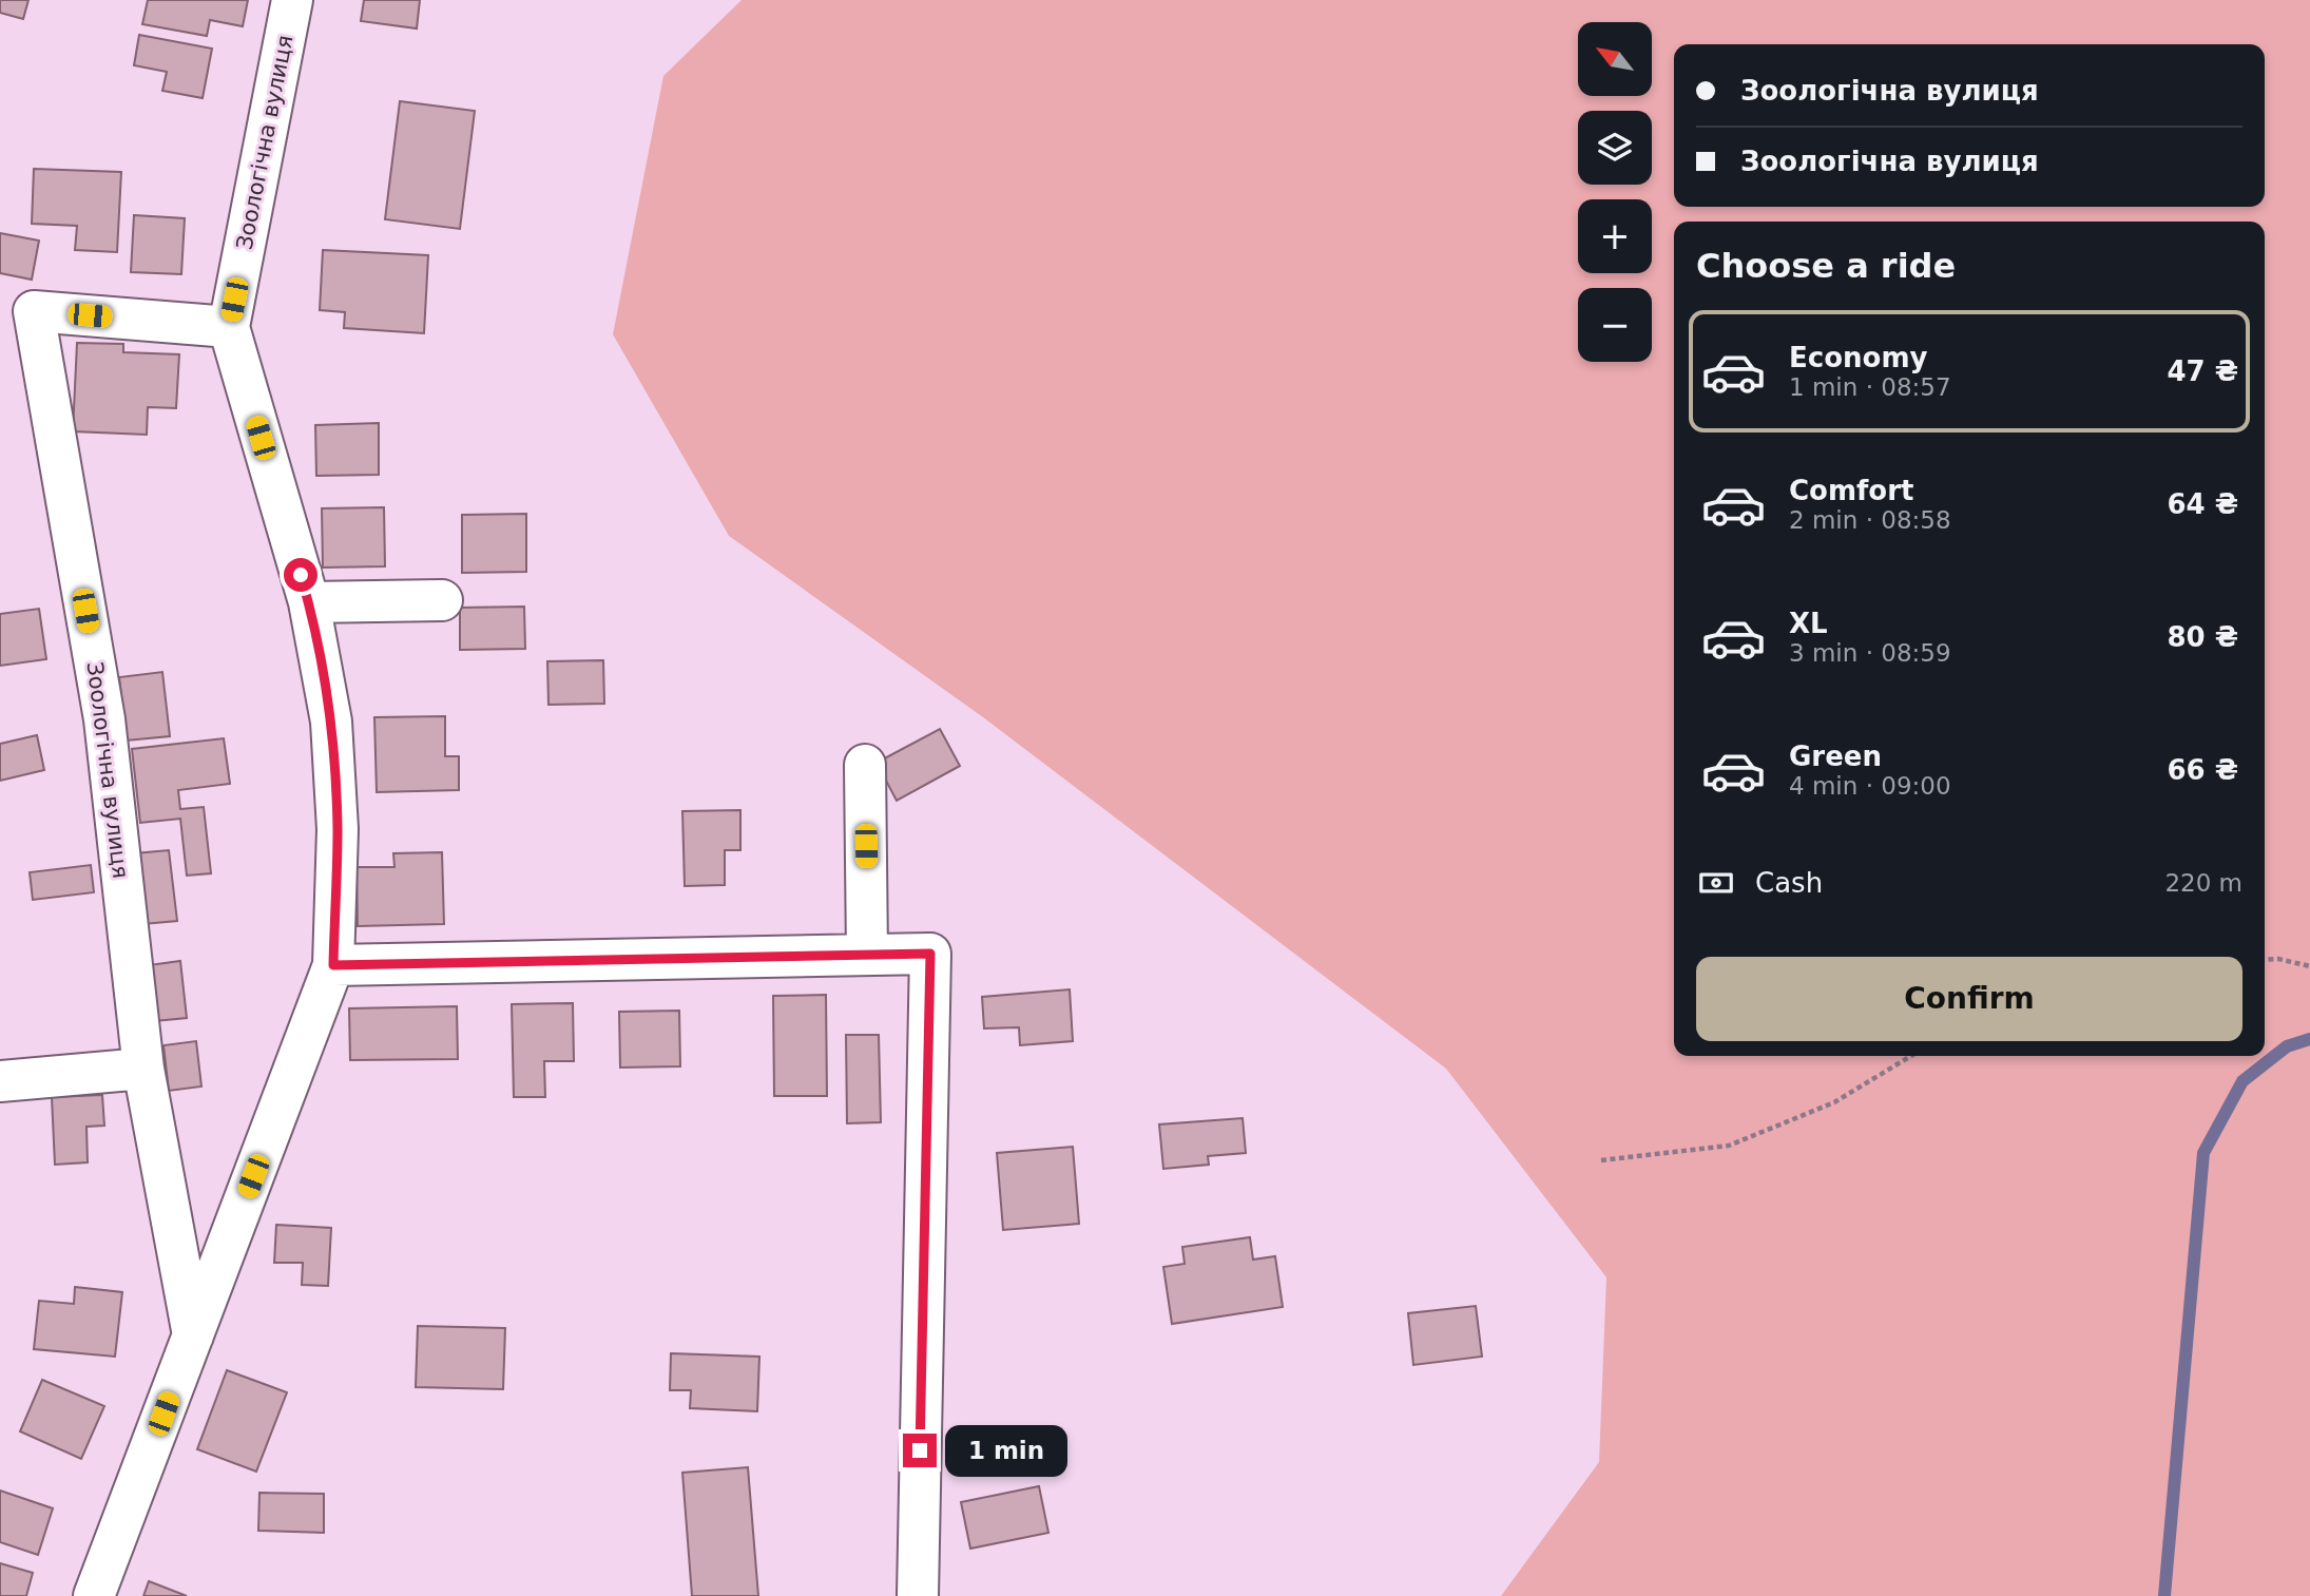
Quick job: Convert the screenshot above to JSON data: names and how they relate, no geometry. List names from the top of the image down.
{
  "streets": {
    "street": ["Зоологічна вулиця"]
  },
  "north": "top left",
  "page": {
    "map_buttons": ["+", "−"],
    "banner": ["Зоологічна вулиця", "Зоологічна вулиця"],
    "heading": "Choose a ride",
    "list": [
      {
        "name": "Economy",
        "note": "1 min · 08:57",
        "value": "47 ₴"
      },
      {
        "name": "Comfort",
        "note": "2 min · 08:58",
        "value": "64 ₴"
      },
      {
        "name": "XL",
        "note": "3 min · 08:59",
        "value": "80 ₴"
      },
      {
        "name": "Green",
        "note": "4 min · 09:00",
        "value": "66 ₴"
      }
    ],
    "pay": ["Cash", "220 m"],
    "buttons": "Confirm",
    "bubble": "1 min"
  }
}
